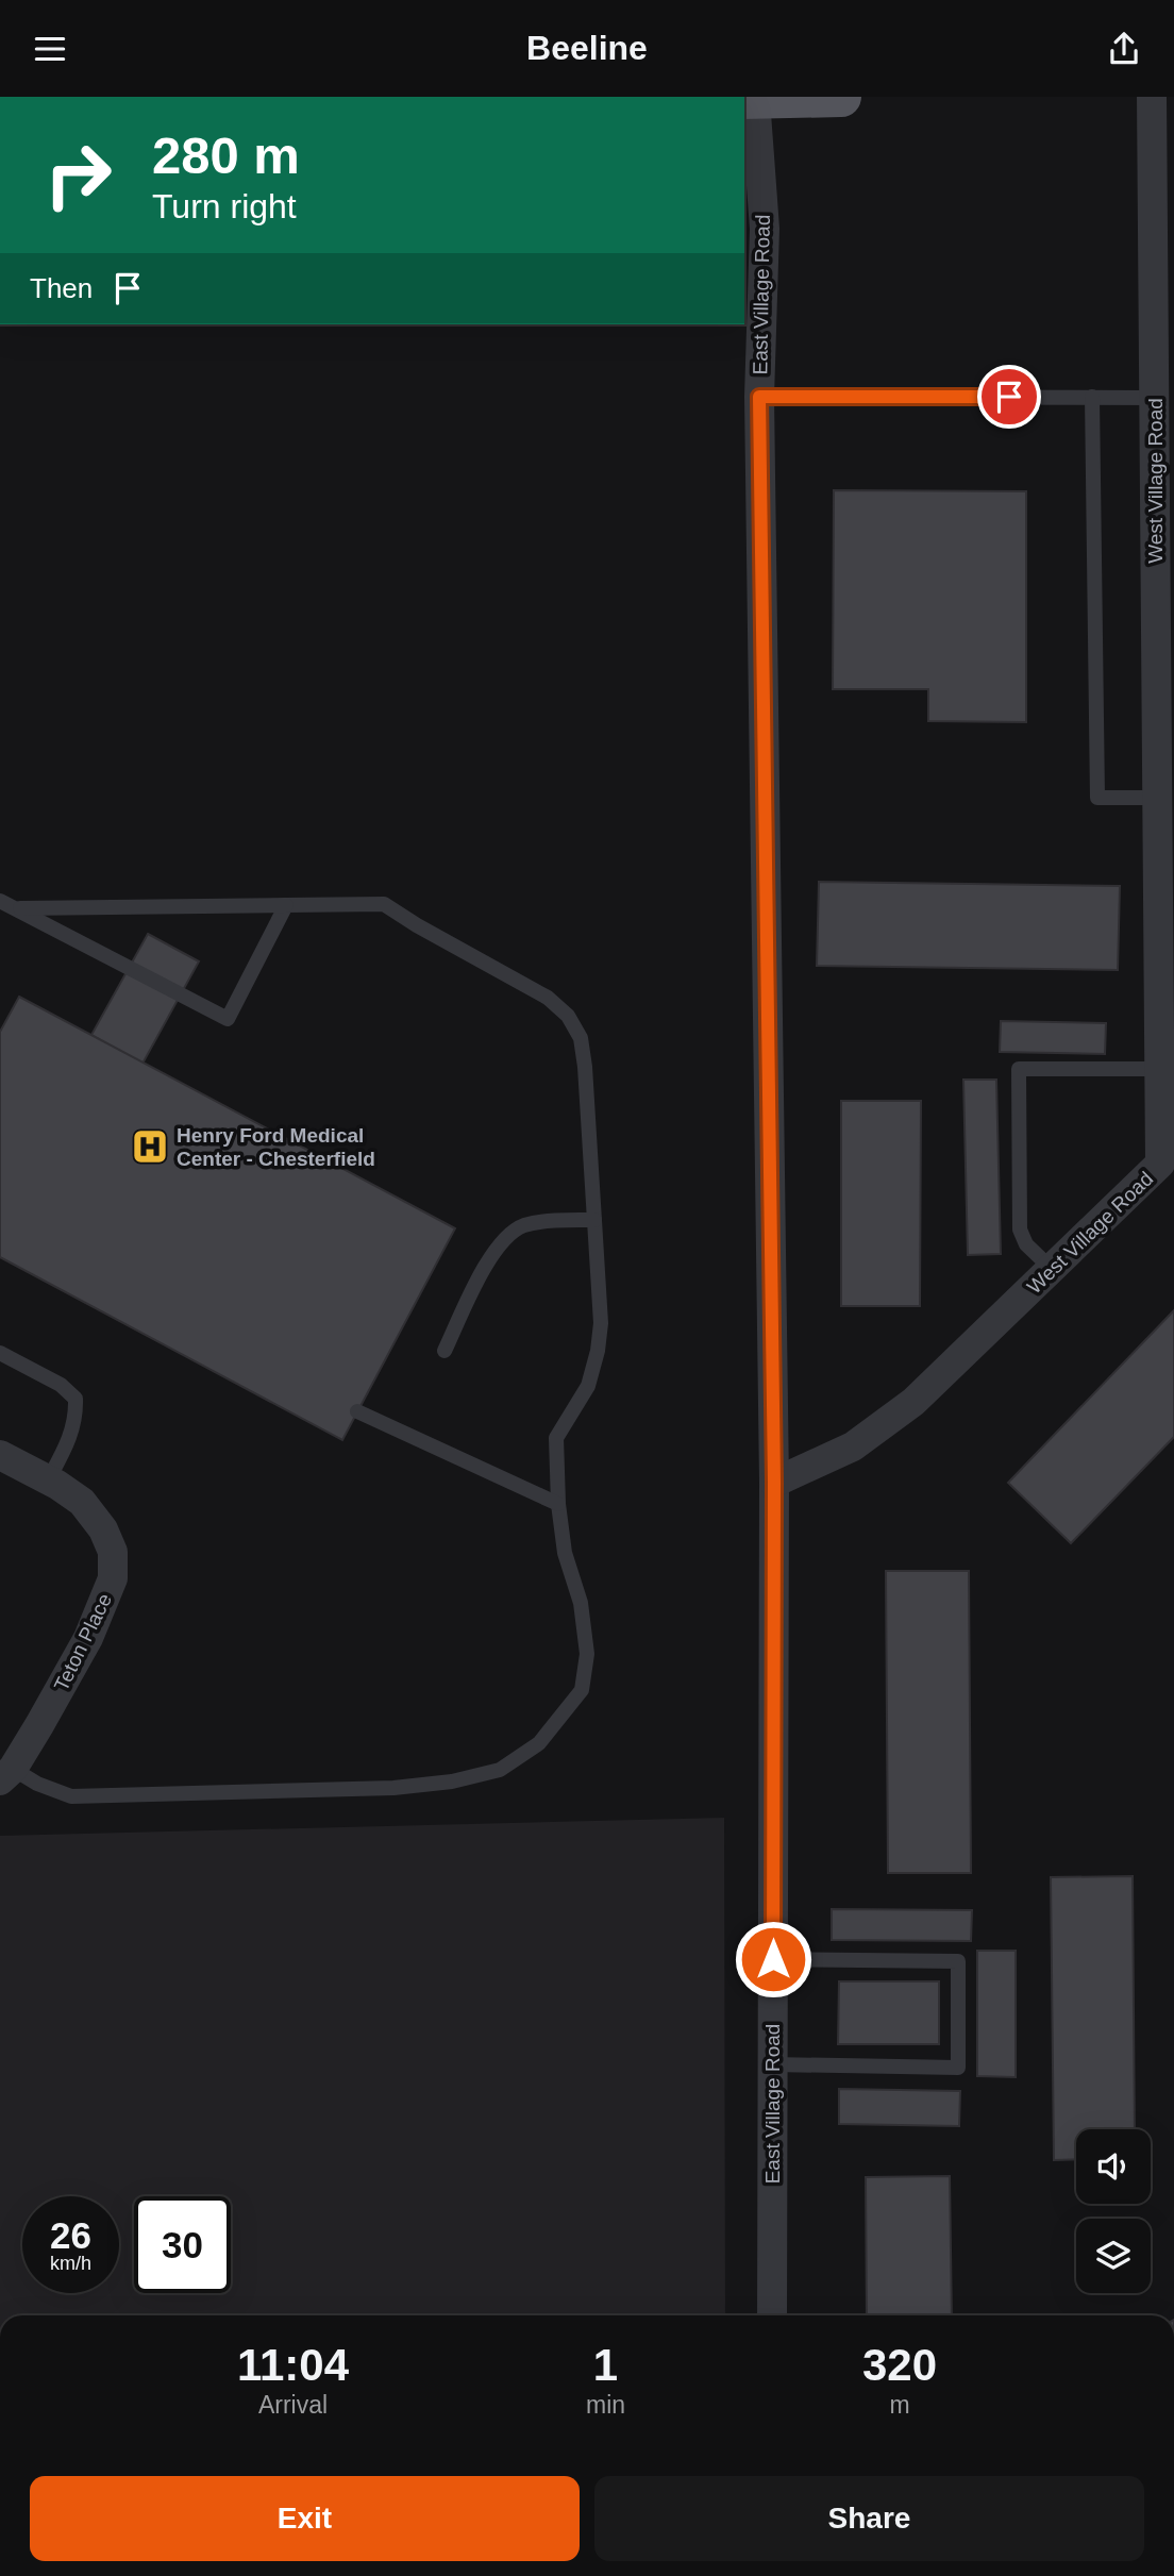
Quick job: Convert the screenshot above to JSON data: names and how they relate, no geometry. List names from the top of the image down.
{
  "streets": {
    "street": ["East Village Road", "West Village Road", "Teton Place"]
  },
  "crossings": [
    ["East Village Road", "West Village Road"]
  ],
  "places": {
    "hospital": ["Henry Ford Medical Center - Chesterfield"]
  },
  "page": {
    "header": "Beeline",
    "turn": ["280 m", "Turn right"],
    "then": "Then",
    "speed": "26 km/h",
    "limit": "30",
    "eta": [
      "11:04",
      "Arrival",
      "1",
      "min",
      "320",
      "m"
    ],
    "buttons": ["Exit", "Share"]
  }
}
